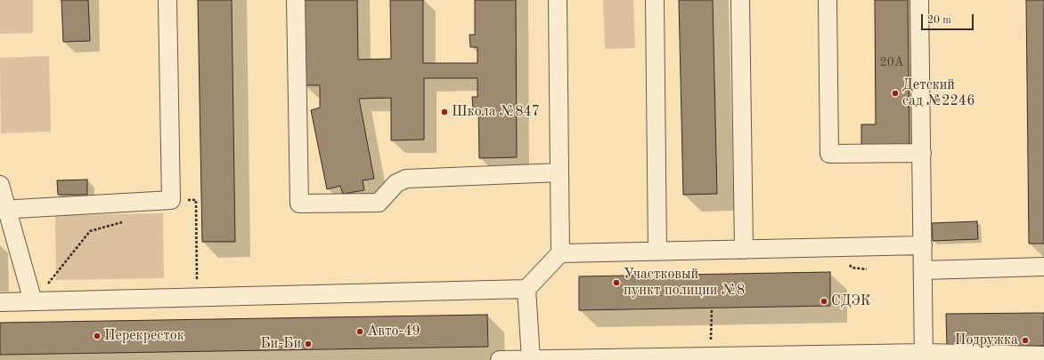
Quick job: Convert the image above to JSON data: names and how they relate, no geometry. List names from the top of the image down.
{
  "places": [
    "Детский сад №2246",
    "Школа №847",
    "Участковый пункт полиции №8",
    "СДЭК",
    "Авто-49",
    "Перекресток",
    "Подружка",
    "Би-Би"
  ],
  "house_numbers": ["20А"],
  "scale_bar": "20 m"
}
